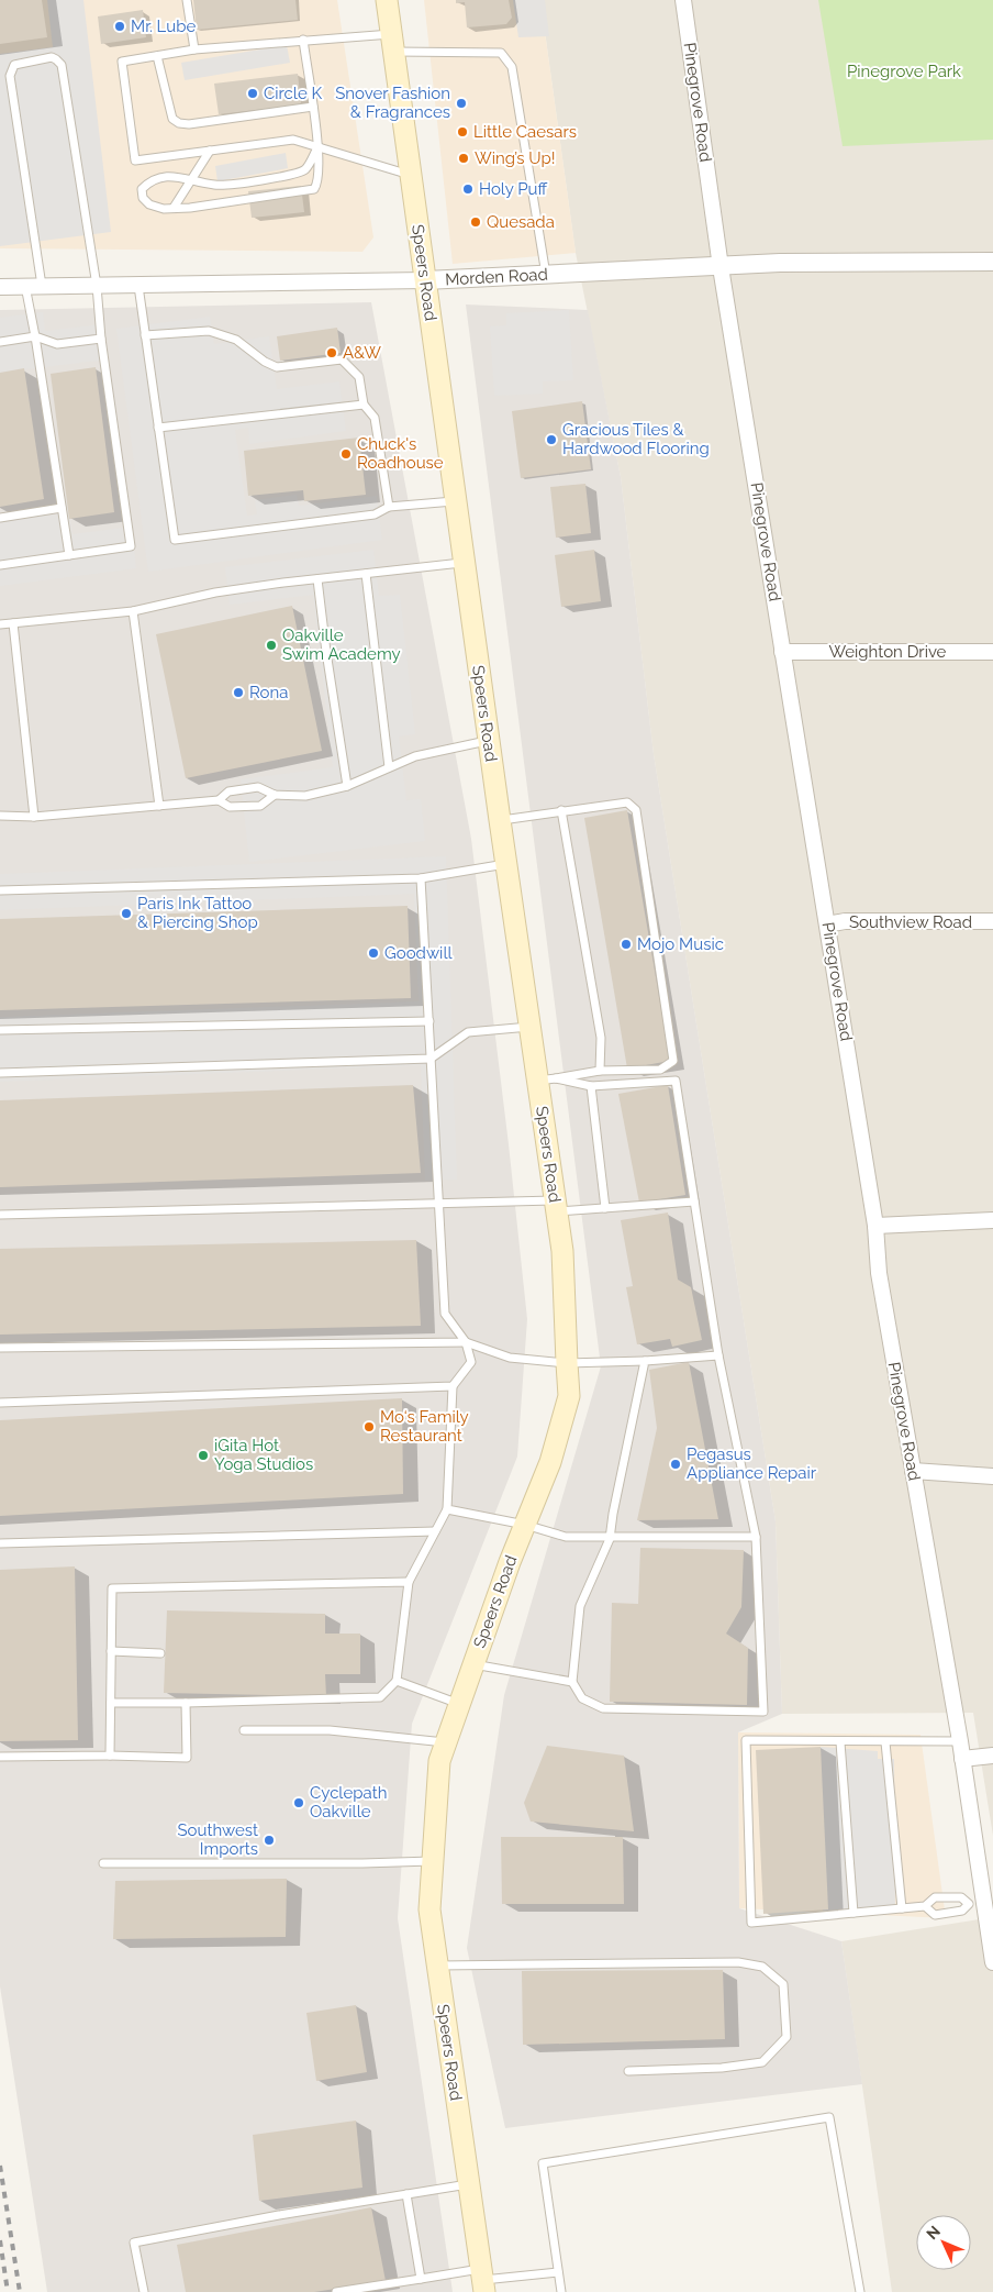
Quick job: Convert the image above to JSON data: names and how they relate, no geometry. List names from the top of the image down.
{
  "streets": {
    "main road": ["Speers Road"],
    "street": [
      "Pinegrove Road",
      "Morden Road",
      "Weighton Drive",
      "Southview Road"
    ]
  },
  "crossings": [
    ["Pinegrove Road", "Morden Road"],
    ["Pinegrove Road", "Weighton Drive"],
    ["Pinegrove Road", "Southview Road"],
    ["Speers Road", "Morden Road"]
  ],
  "parks": ["Pinegrove Park"],
  "places": [
    "Mr. Lube",
    "Circle K",
    "Snover Fashion & Fragrances",
    "Little Caesars",
    "Wing’s Up!",
    "Holy Puff",
    "Quesada",
    "A&W",
    "Gracious Tiles & Hardwood Flooring",
    "Chuck's Roadhouse",
    "Oakville Swim Academy",
    "Rona",
    "Paris Ink Tattoo & Piercing Shop",
    "Mojo Music",
    "Goodwill",
    "Mo‘s Family Restaurant",
    "iGita Hot Yoga Studios",
    "Pegasus Appliance Repair",
    "Cyclepath Oakville",
    "Southwest Imports"
  ],
  "north": "top left"
}
